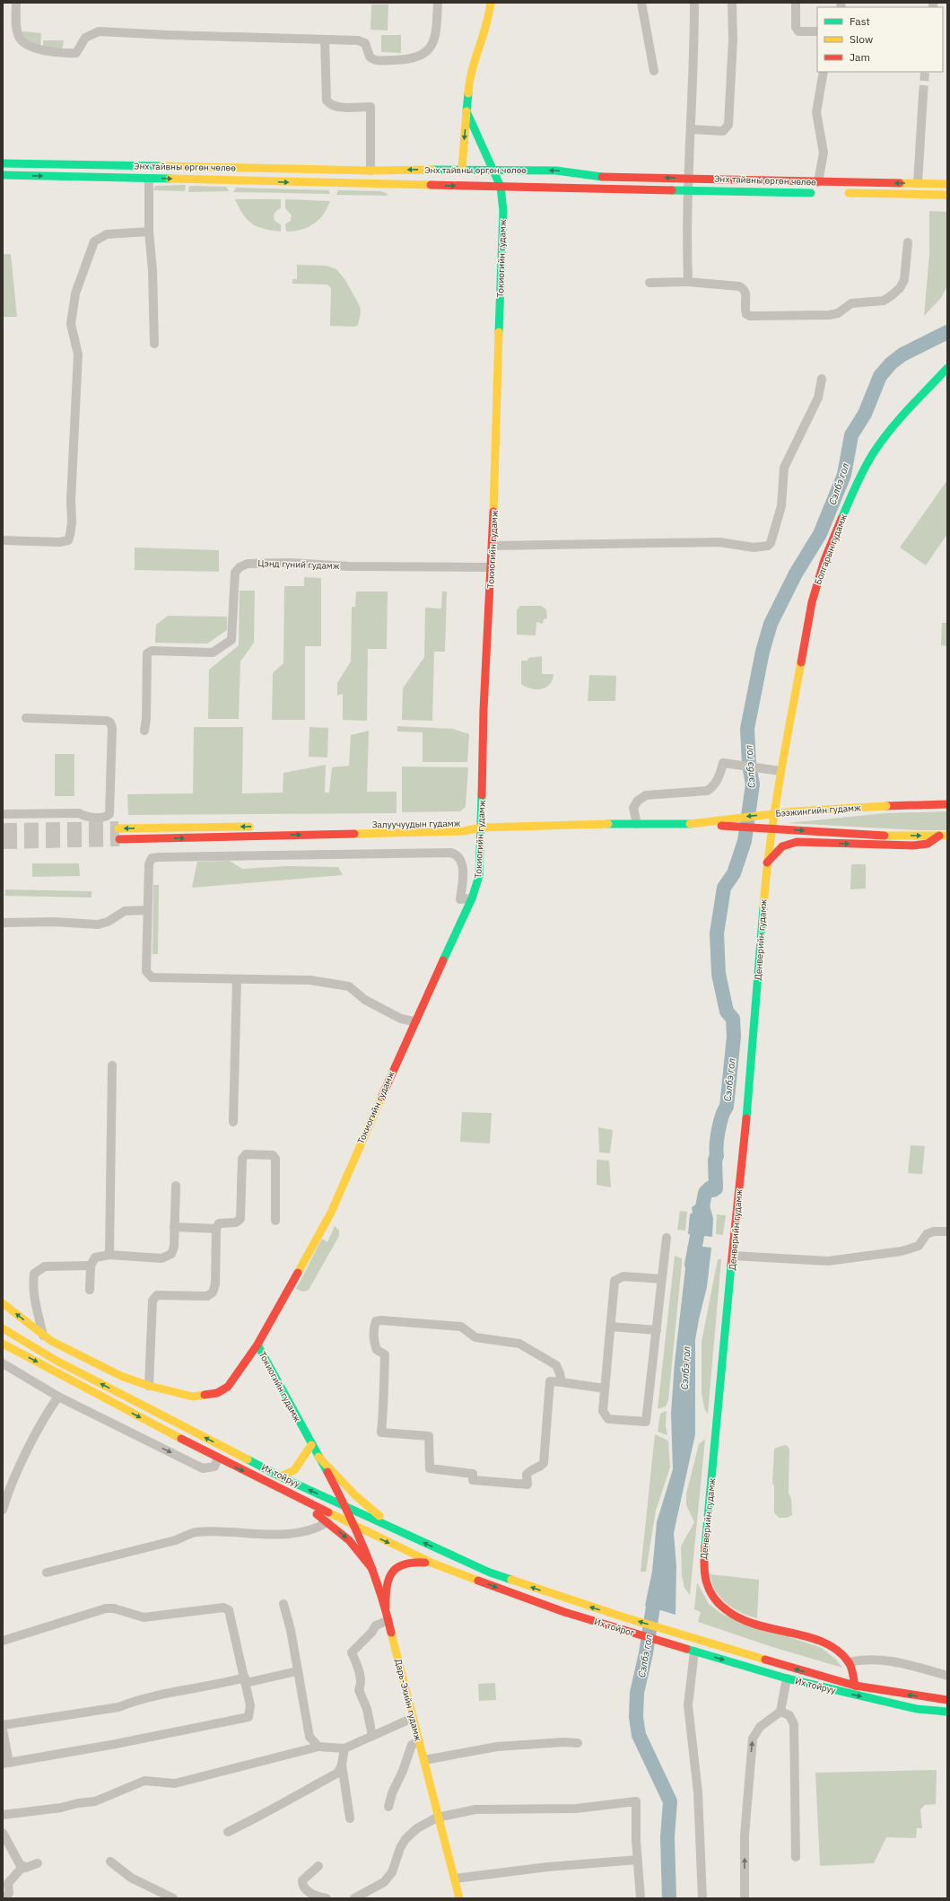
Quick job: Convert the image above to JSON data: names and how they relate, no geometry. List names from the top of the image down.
{
  "streets": {
    "main road": [
      "Энх тайвны өргөн чөлөө",
      "Токиогийн гудамж",
      "Болгарын гудамж",
      "Бээжингийн гудамж",
      "Залуучуудын гудамж",
      "Денверийн гудамж",
      "Их тойруу",
      "Их тойрог",
      "Дарь-Эхийн гудамж"
    ],
    "street": ["Цэнд гүний гудамж"]
  },
  "crossings": [
    ["Энх тайвны өргөн чөлөө", "Токиогийн гудамж"],
    ["Токиогийн гудамж", "Цэнд гүний гудамж"],
    ["Токиогийн гудамж", "Бээжингийн гудамж"],
    ["Токиогийн гудамж", "Залуучуудын гудамж"],
    ["Токиогийн гудамж", "Их тойруу"],
    ["Токиогийн гудамж", "Дарь-Эхийн гудамж"],
    ["Болгарын гудамж", "Денверийн гудамж"],
    ["Бээжингийн гудамж", "Залуучуудын гудамж"],
    ["Их тойруу", "Их тойрог"],
    ["Их тойруу", "Дарь-Эхийн гудамж"]
  ],
  "water": ["Сэлбэ гол"],
  "legend": ["Fast", "Slow", "Jam"]
}
